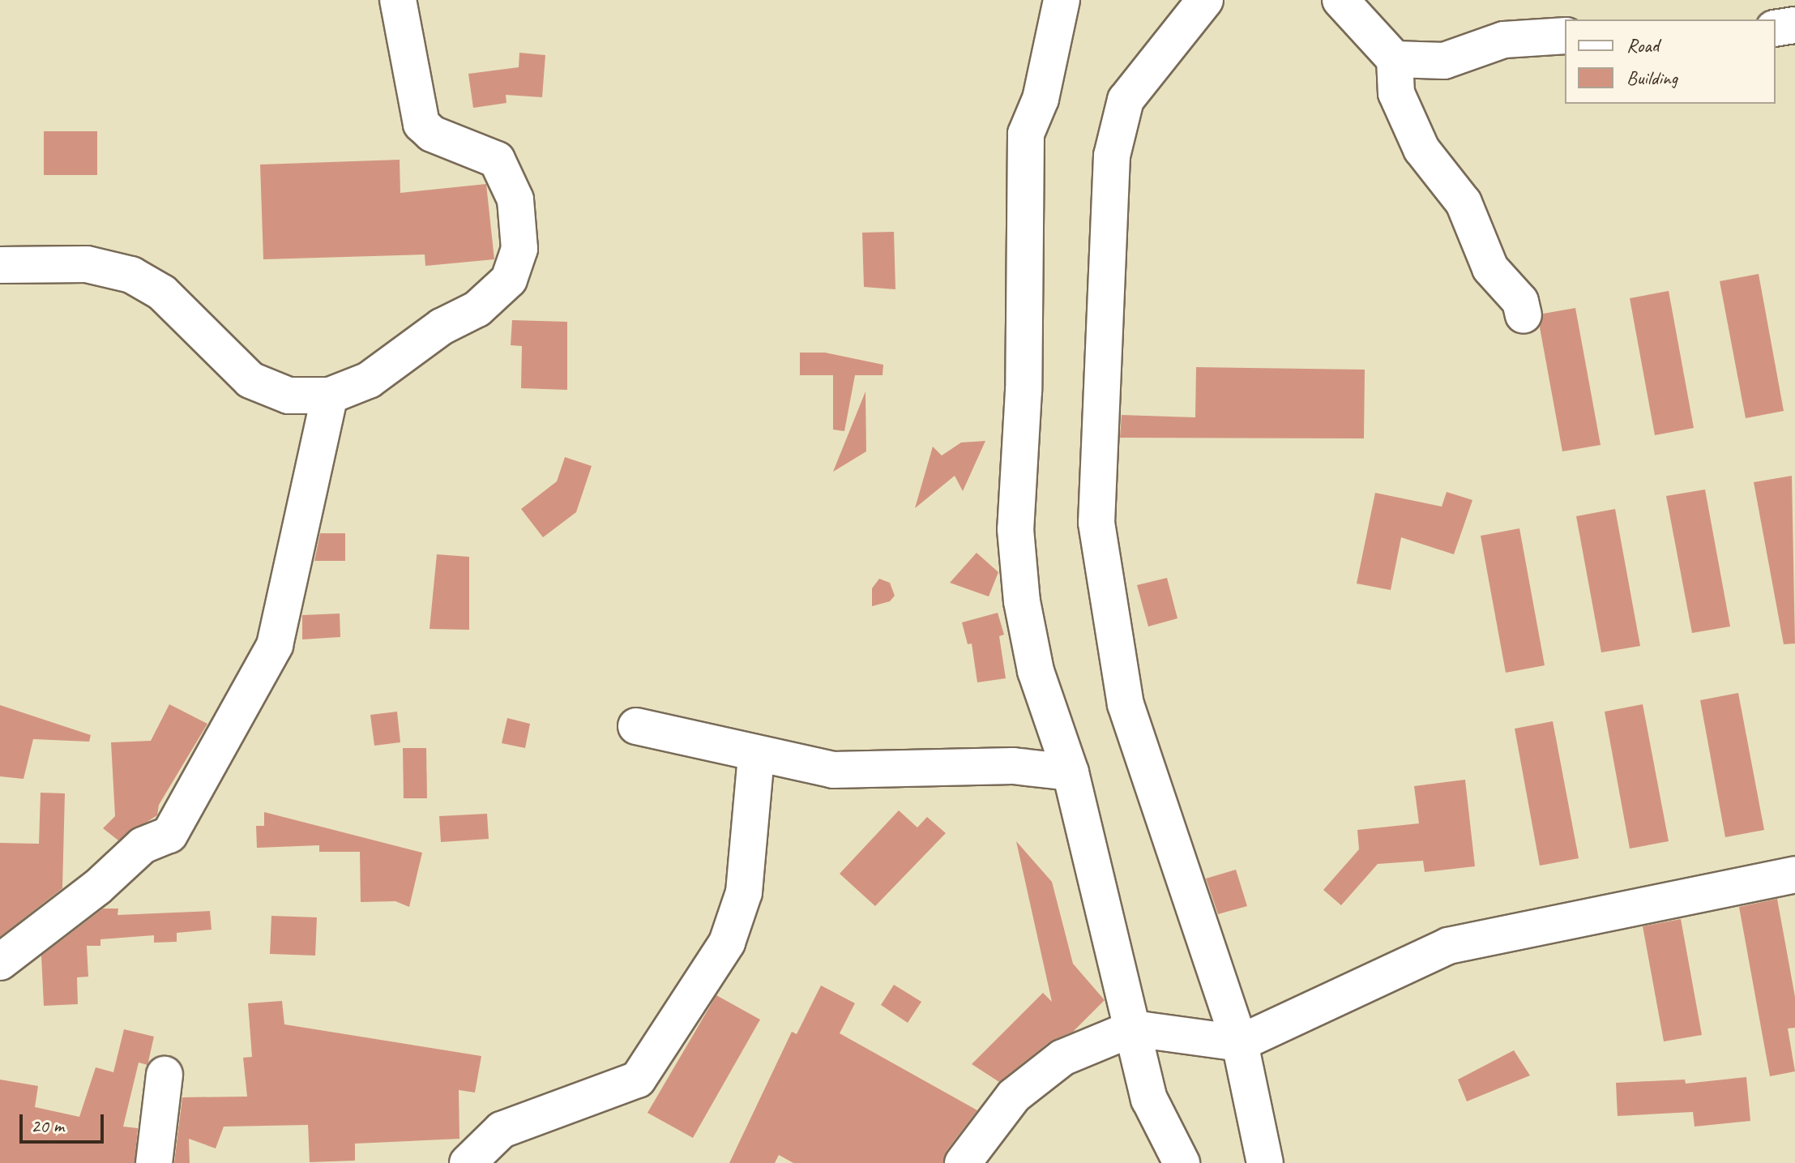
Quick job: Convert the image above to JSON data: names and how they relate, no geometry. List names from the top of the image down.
{
  "legend": ["Road", "Building"],
  "scale_bar": "20 m"
}
